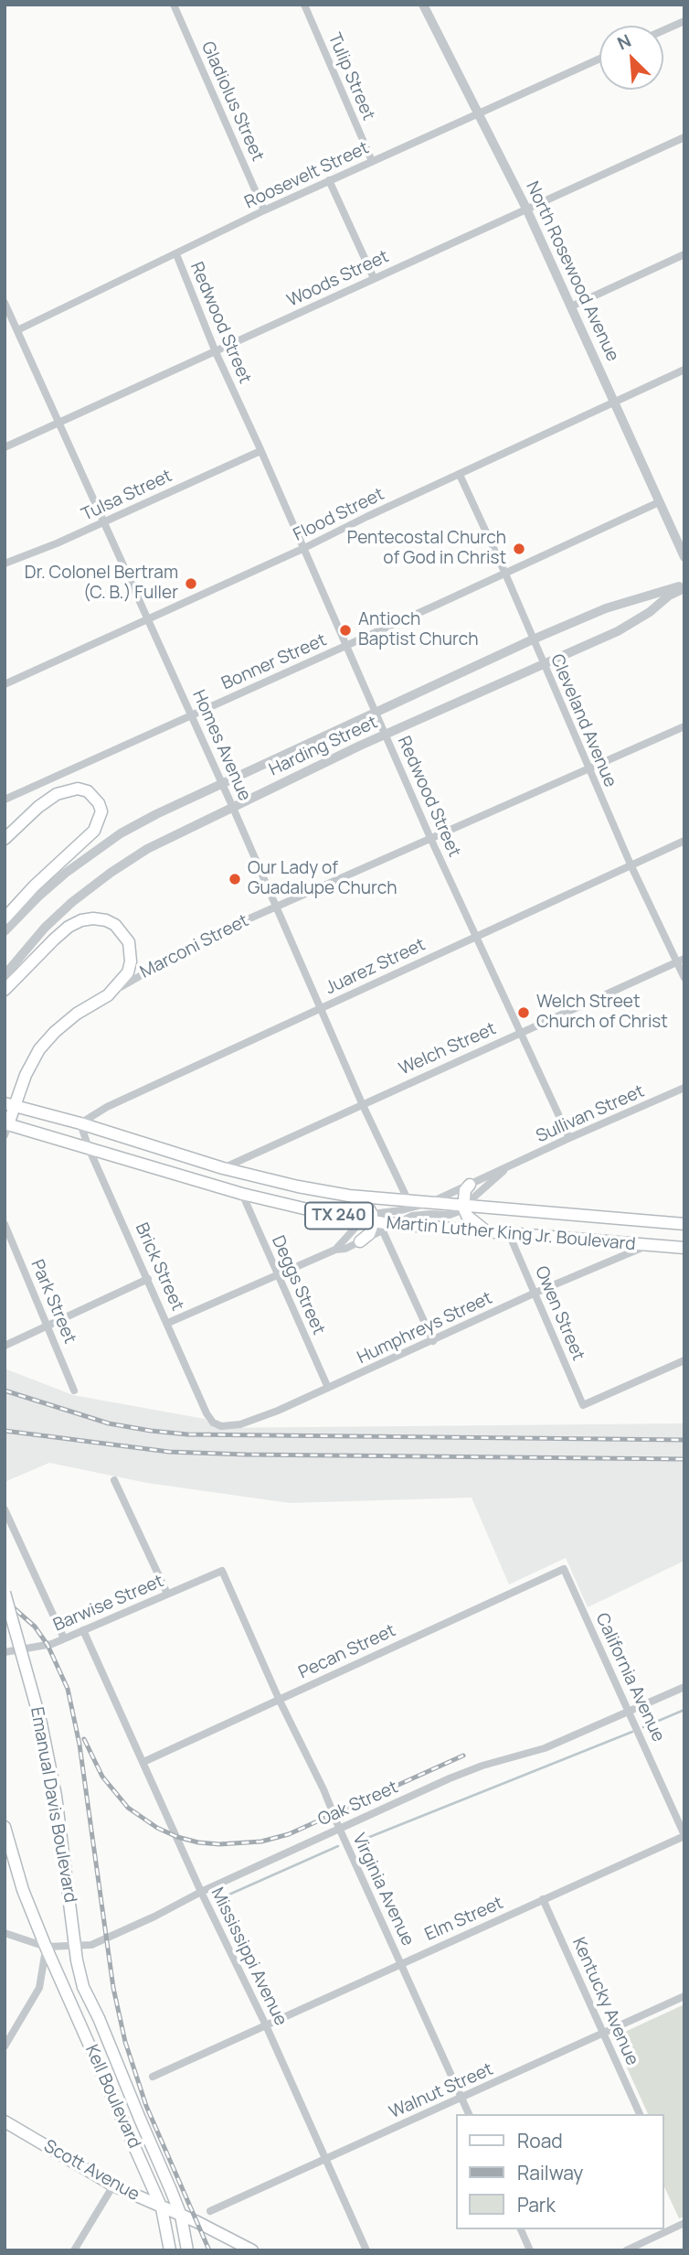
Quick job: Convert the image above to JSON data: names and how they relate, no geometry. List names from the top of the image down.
{
  "streets": {
    "main road": [
      "Marconi Street",
      "TX 240",
      "Martin Luther King Jr. Boulevard",
      "Emanual Davis Boulevard",
      "Kell Boulevard",
      "Scott Avenue"
    ],
    "street": [
      "Tulip Street",
      "Gladiolus Street",
      "Roosevelt Street",
      "North Rosewood Avenue",
      "Woods Street",
      "Redwood Street",
      "Tulsa Street",
      "Flood Street",
      "Bonner Street",
      "Cleveland Avenue",
      "Homes Avenue",
      "Harding Street",
      "Juarez Street",
      "Welch Street",
      "Sullivan Street",
      "Brick Street",
      "Deggs Street",
      "Park Street",
      "Owen Street",
      "Humphreys Street",
      "Barwise Street",
      "Pecan Street",
      "California Avenue",
      "Oak Street",
      "Virginia Avenue",
      "Elm Street",
      "Mississippi Avenue",
      "Kentucky Avenue",
      "Walnut Street"
    ]
  },
  "crossings": [
    ["Tulip Street", "Roosevelt Street"],
    ["Gladiolus Street", "Roosevelt Street"],
    ["Roosevelt Street", "North Rosewood Avenue"],
    ["Roosevelt Street", "Redwood Street"],
    ["Roosevelt Street", "Homes Avenue"],
    ["North Rosewood Avenue", "Woods Street"],
    ["North Rosewood Avenue", "Flood Street"],
    ["North Rosewood Avenue", "Bonner Street"],
    ["Woods Street", "Redwood Street"],
    ["Woods Street", "Homes Avenue"],
    ["Redwood Street", "Tulsa Street"],
    ["Redwood Street", "Flood Street"],
    ["Redwood Street", "Bonner Street"],
    ["Redwood Street", "Harding Street"],
    ["Redwood Street", "Marconi Street"],
    ["Redwood Street", "Juarez Street"],
    ["Redwood Street", "Welch Street"],
    ["Redwood Street", "Sullivan Street"],
    ["Tulsa Street", "Homes Avenue"],
    ["Flood Street", "Cleveland Avenue"],
    ["Flood Street", "Homes Avenue"],
    ["Bonner Street", "Cleveland Avenue"],
    ["Bonner Street", "Homes Avenue"],
    ["Cleveland Avenue", "Harding Street"],
    ["Cleveland Avenue", "Marconi Street"],
    ["Cleveland Avenue", "Juarez Street"],
    ["Cleveland Avenue", "Welch Street"],
    ["Homes Avenue", "Harding Street"],
    ["Homes Avenue", "Marconi Street"],
    ["Homes Avenue", "Juarez Street"],
    ["Homes Avenue", "Welch Street"],
    ["Homes Avenue", "Martin Luther King Jr. Boulevard"],
    ["Marconi Street", "Martin Luther King Jr. Boulevard"],
    ["Juarez Street", "Martin Luther King Jr. Boulevard"],
    ["Juarez Street", "Brick Street"],
    ["Welch Street", "Martin Luther King Jr. Boulevard"],
    ["Sullivan Street", "Martin Luther King Jr. Boulevard"],
    ["Sullivan Street", "Brick Street"],
    ["Sullivan Street", "Deggs Street"],
    ["Martin Luther King Jr. Boulevard", "Brick Street"],
    ["Martin Luther King Jr. Boulevard", "Deggs Street"],
    ["Martin Luther King Jr. Boulevard", "Owen Street"],
    ["Martin Luther King Jr. Boulevard", "Humphreys Street"],
    ["Brick Street", "Humphreys Street"],
    ["Deggs Street", "Humphreys Street"],
    ["Owen Street", "Humphreys Street"],
    ["Barwise Street", "Virginia Avenue"],
    ["Barwise Street", "Mississippi Avenue"],
    ["Pecan Street", "California Avenue"],
    ["Pecan Street", "Virginia Avenue"],
    ["Pecan Street", "Mississippi Avenue"],
    ["California Avenue", "Oak Street"],
    ["California Avenue", "Elm Street"],
    ["Oak Street", "Emanual Davis Boulevard"],
    ["Oak Street", "Virginia Avenue"],
    ["Oak Street", "Mississippi Avenue"],
    ["Oak Street", "Kell Boulevard"],
    ["Emanual Davis Boulevard", "Kell Boulevard"],
    ["Virginia Avenue", "Elm Street"],
    ["Virginia Avenue", "Walnut Street"],
    ["Elm Street", "Mississippi Avenue"],
    ["Elm Street", "Kentucky Avenue"],
    ["Mississippi Avenue", "Walnut Street"],
    ["Kentucky Avenue", "Walnut Street"],
    ["Kell Boulevard", "Scott Avenue"]
  ],
  "places": [
    "Pentecostal Church of God in Christ",
    "Dr. Colonel Bertram (C. B.) Fuller",
    "Antioch Baptist Church",
    "Our Lady of Guadalupe Church",
    "Welch Street Church of Christ"
  ],
  "legend": ["Road", "Railway", "Park"],
  "north": "top left"
}
